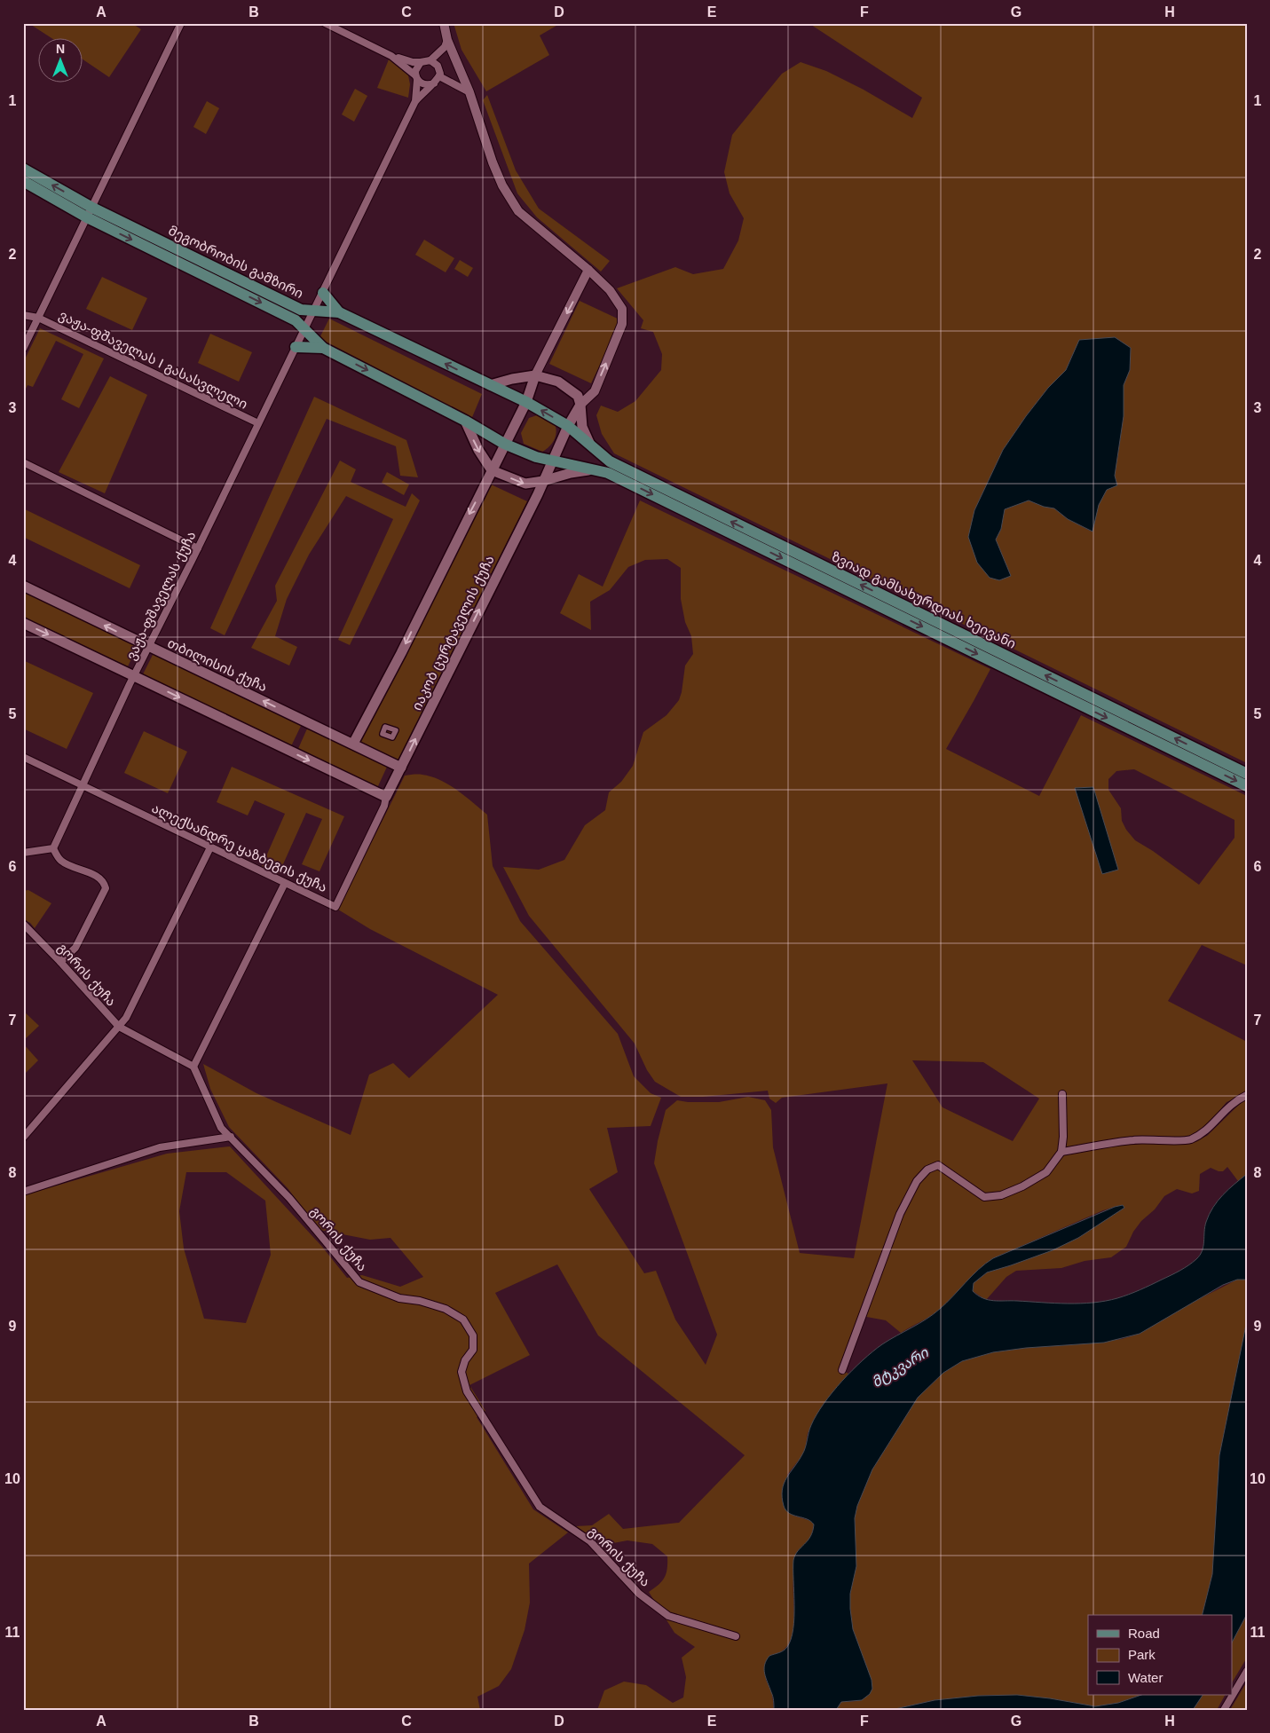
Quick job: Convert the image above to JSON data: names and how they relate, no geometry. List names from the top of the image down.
{
  "streets": {
    "main road": [
      "მეგობრობის გამზირი",
      "ზვიად გამსახურდიას ხეივანი",
      "იაკობ ცურტაველის ქუჩა",
      "თბილისის ქუჩა"
    ],
    "street": [
      "ვაჟა-ფშაველას I გასასვლელი",
      "ვაჟა-ფშაველას ქუჩა",
      "ალექსანდრე ყაზბეგის ქუჩა",
      "გორის ქუჩა"
    ]
  },
  "crossings": [
    ["მეგობრობის გამზირი", "ვაჟა-ფშაველას ქუჩა"],
    ["მეგობრობის გამზირი", "ზვიად გამსახურდიას ხეივანი"],
    ["ვაჟა-ფშაველას I გასასვლელი", "ვაჟა-ფშაველას ქუჩა"],
    ["ვაჟა-ფშაველას ქუჩა", "თბილისის ქუჩა"],
    ["ვაჟა-ფშაველას ქუჩა", "ალექსანდრე ყაზბეგის ქუჩა"],
    ["ზვიად გამსახურდიას ხეივანი", "იაკობ ცურტაველის ქუჩა"],
    ["იაკობ ცურტაველის ქუჩა", "თბილისის ქუჩა"],
    ["იაკობ ცურტაველის ქუჩა", "ალექსანდრე ყაზბეგის ქუჩა"]
  ],
  "water": ["მტკვარი"],
  "legend": ["Road", "Park", "Water"],
  "north": "top",
  "grid": {
    "columns": [
      "A",
      "B",
      "C",
      "D",
      "E",
      "F",
      "G",
      "H"
    ],
    "rows": [
      "1",
      "2",
      "3",
      "4",
      "5",
      "6",
      "7",
      "8",
      "9",
      "10",
      "11"
    ]
  }
}
